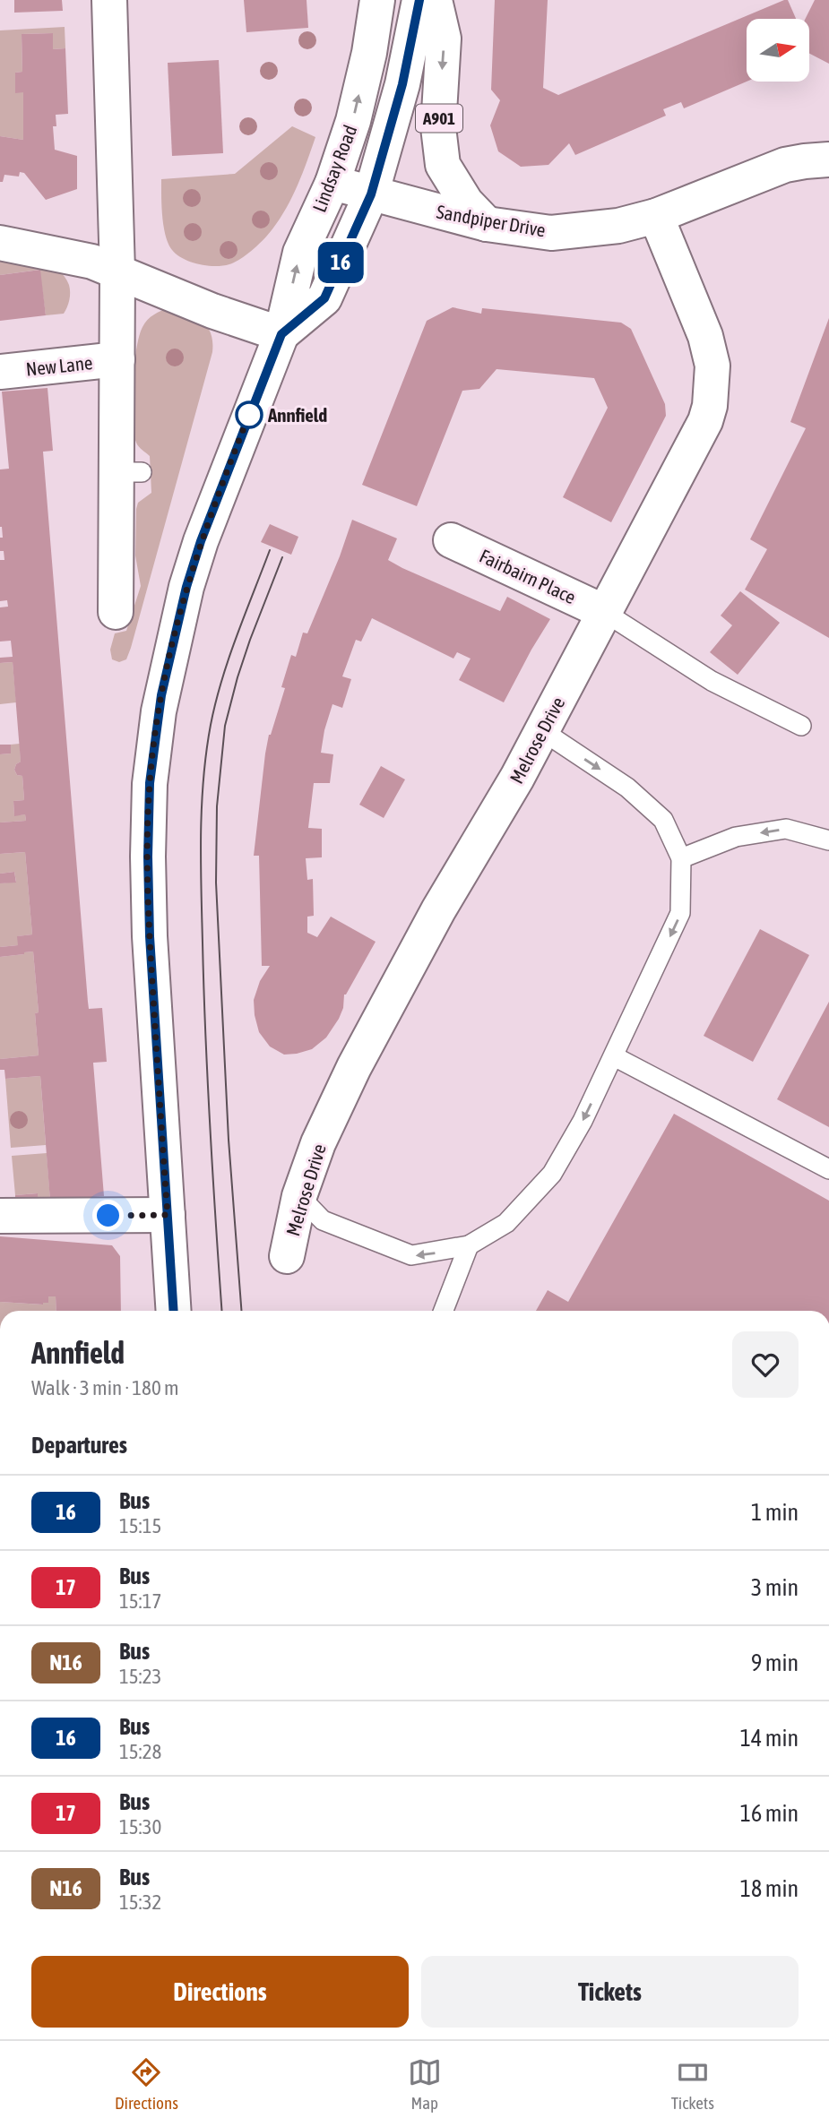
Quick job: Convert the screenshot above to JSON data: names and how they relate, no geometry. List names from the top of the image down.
{
  "streets": {
    "street": [
      "A901",
      "Lindsay Road",
      "Sandpiper Drive",
      "New Lane",
      "Fairbairn Place",
      "Melrose Drive"
    ]
  },
  "crossings": [
    ["A901", "Sandpiper Drive"],
    ["Lindsay Road", "Sandpiper Drive"],
    ["Sandpiper Drive", "Melrose Drive"],
    ["Fairbairn Place", "Melrose Drive"]
  ],
  "places": ["Annfield"],
  "lines": ["bus line 16"],
  "north": "right",
  "page": {
    "on_map": "16",
    "heading": [
      ["Annfield", "Walk · 3 min · 180 m"],
      "Departures"
    ],
    "list": [
      {
        "mark": "16",
        "name": "Bus",
        "note": "15:15",
        "value": "1 min"
      },
      {
        "mark": "17",
        "name": "Bus",
        "note": "15:17",
        "value": "3 min"
      },
      {
        "mark": "N16",
        "name": "Bus",
        "note": "15:23",
        "value": "9 min"
      },
      {
        "mark": "16",
        "name": "Bus",
        "note": "15:28",
        "value": "14 min"
      },
      {
        "mark": "17",
        "name": "Bus",
        "note": "15:30",
        "value": "16 min"
      },
      {
        "mark": "N16",
        "name": "Bus",
        "note": "15:32",
        "value": "18 min"
      }
    ],
    "buttons": ["Directions", "Tickets"],
    "tabs": ["Directions", "Map", "Tickets"]
  }
}
